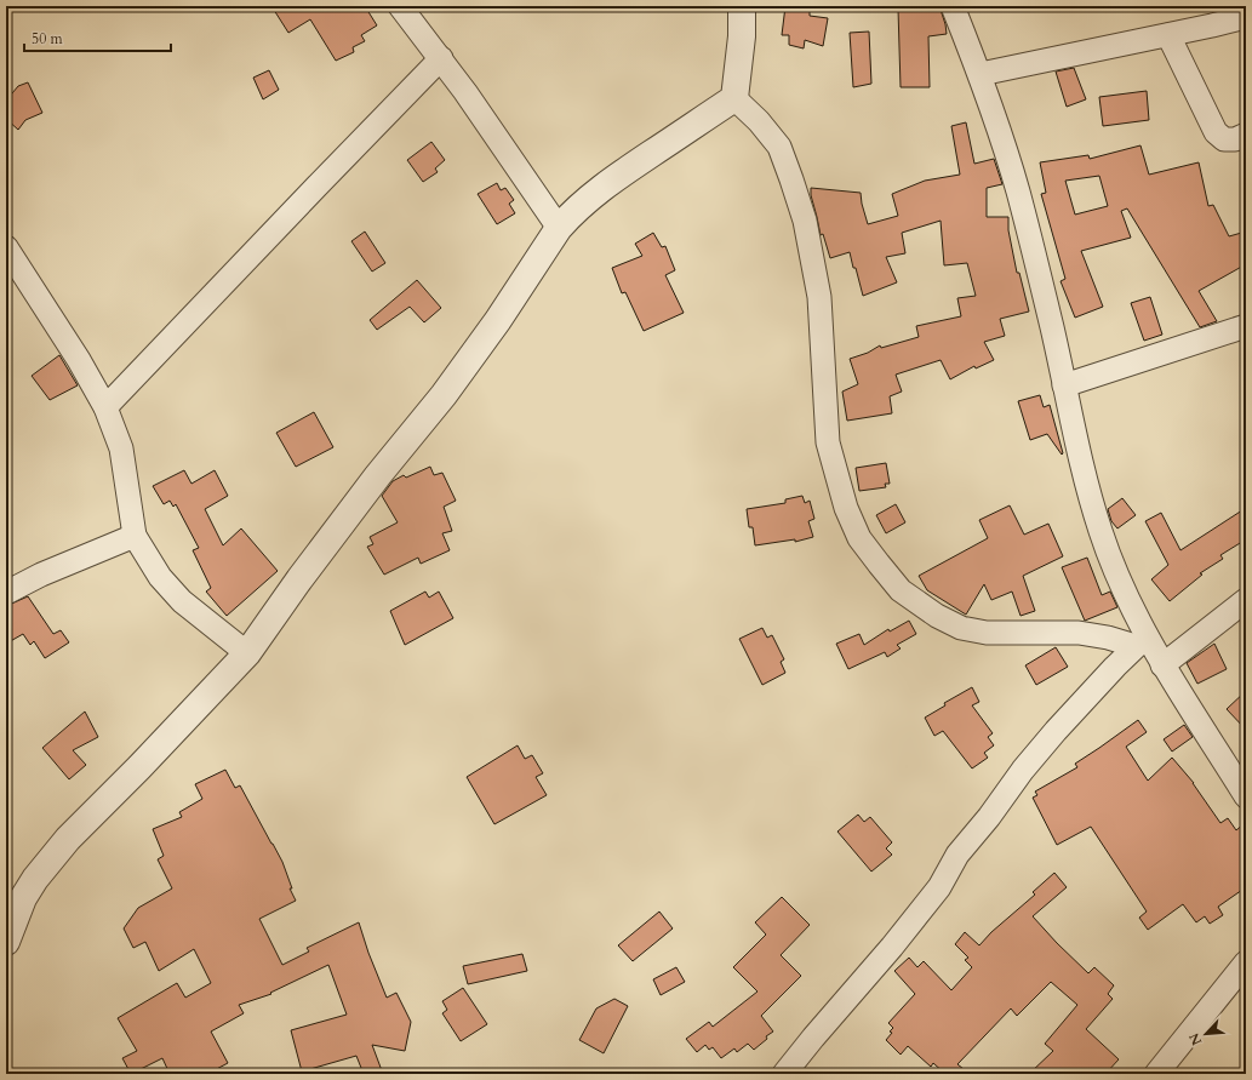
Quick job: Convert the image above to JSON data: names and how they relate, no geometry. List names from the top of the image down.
{
  "scale_bar": "50 m",
  "north": "bottom left"
}
